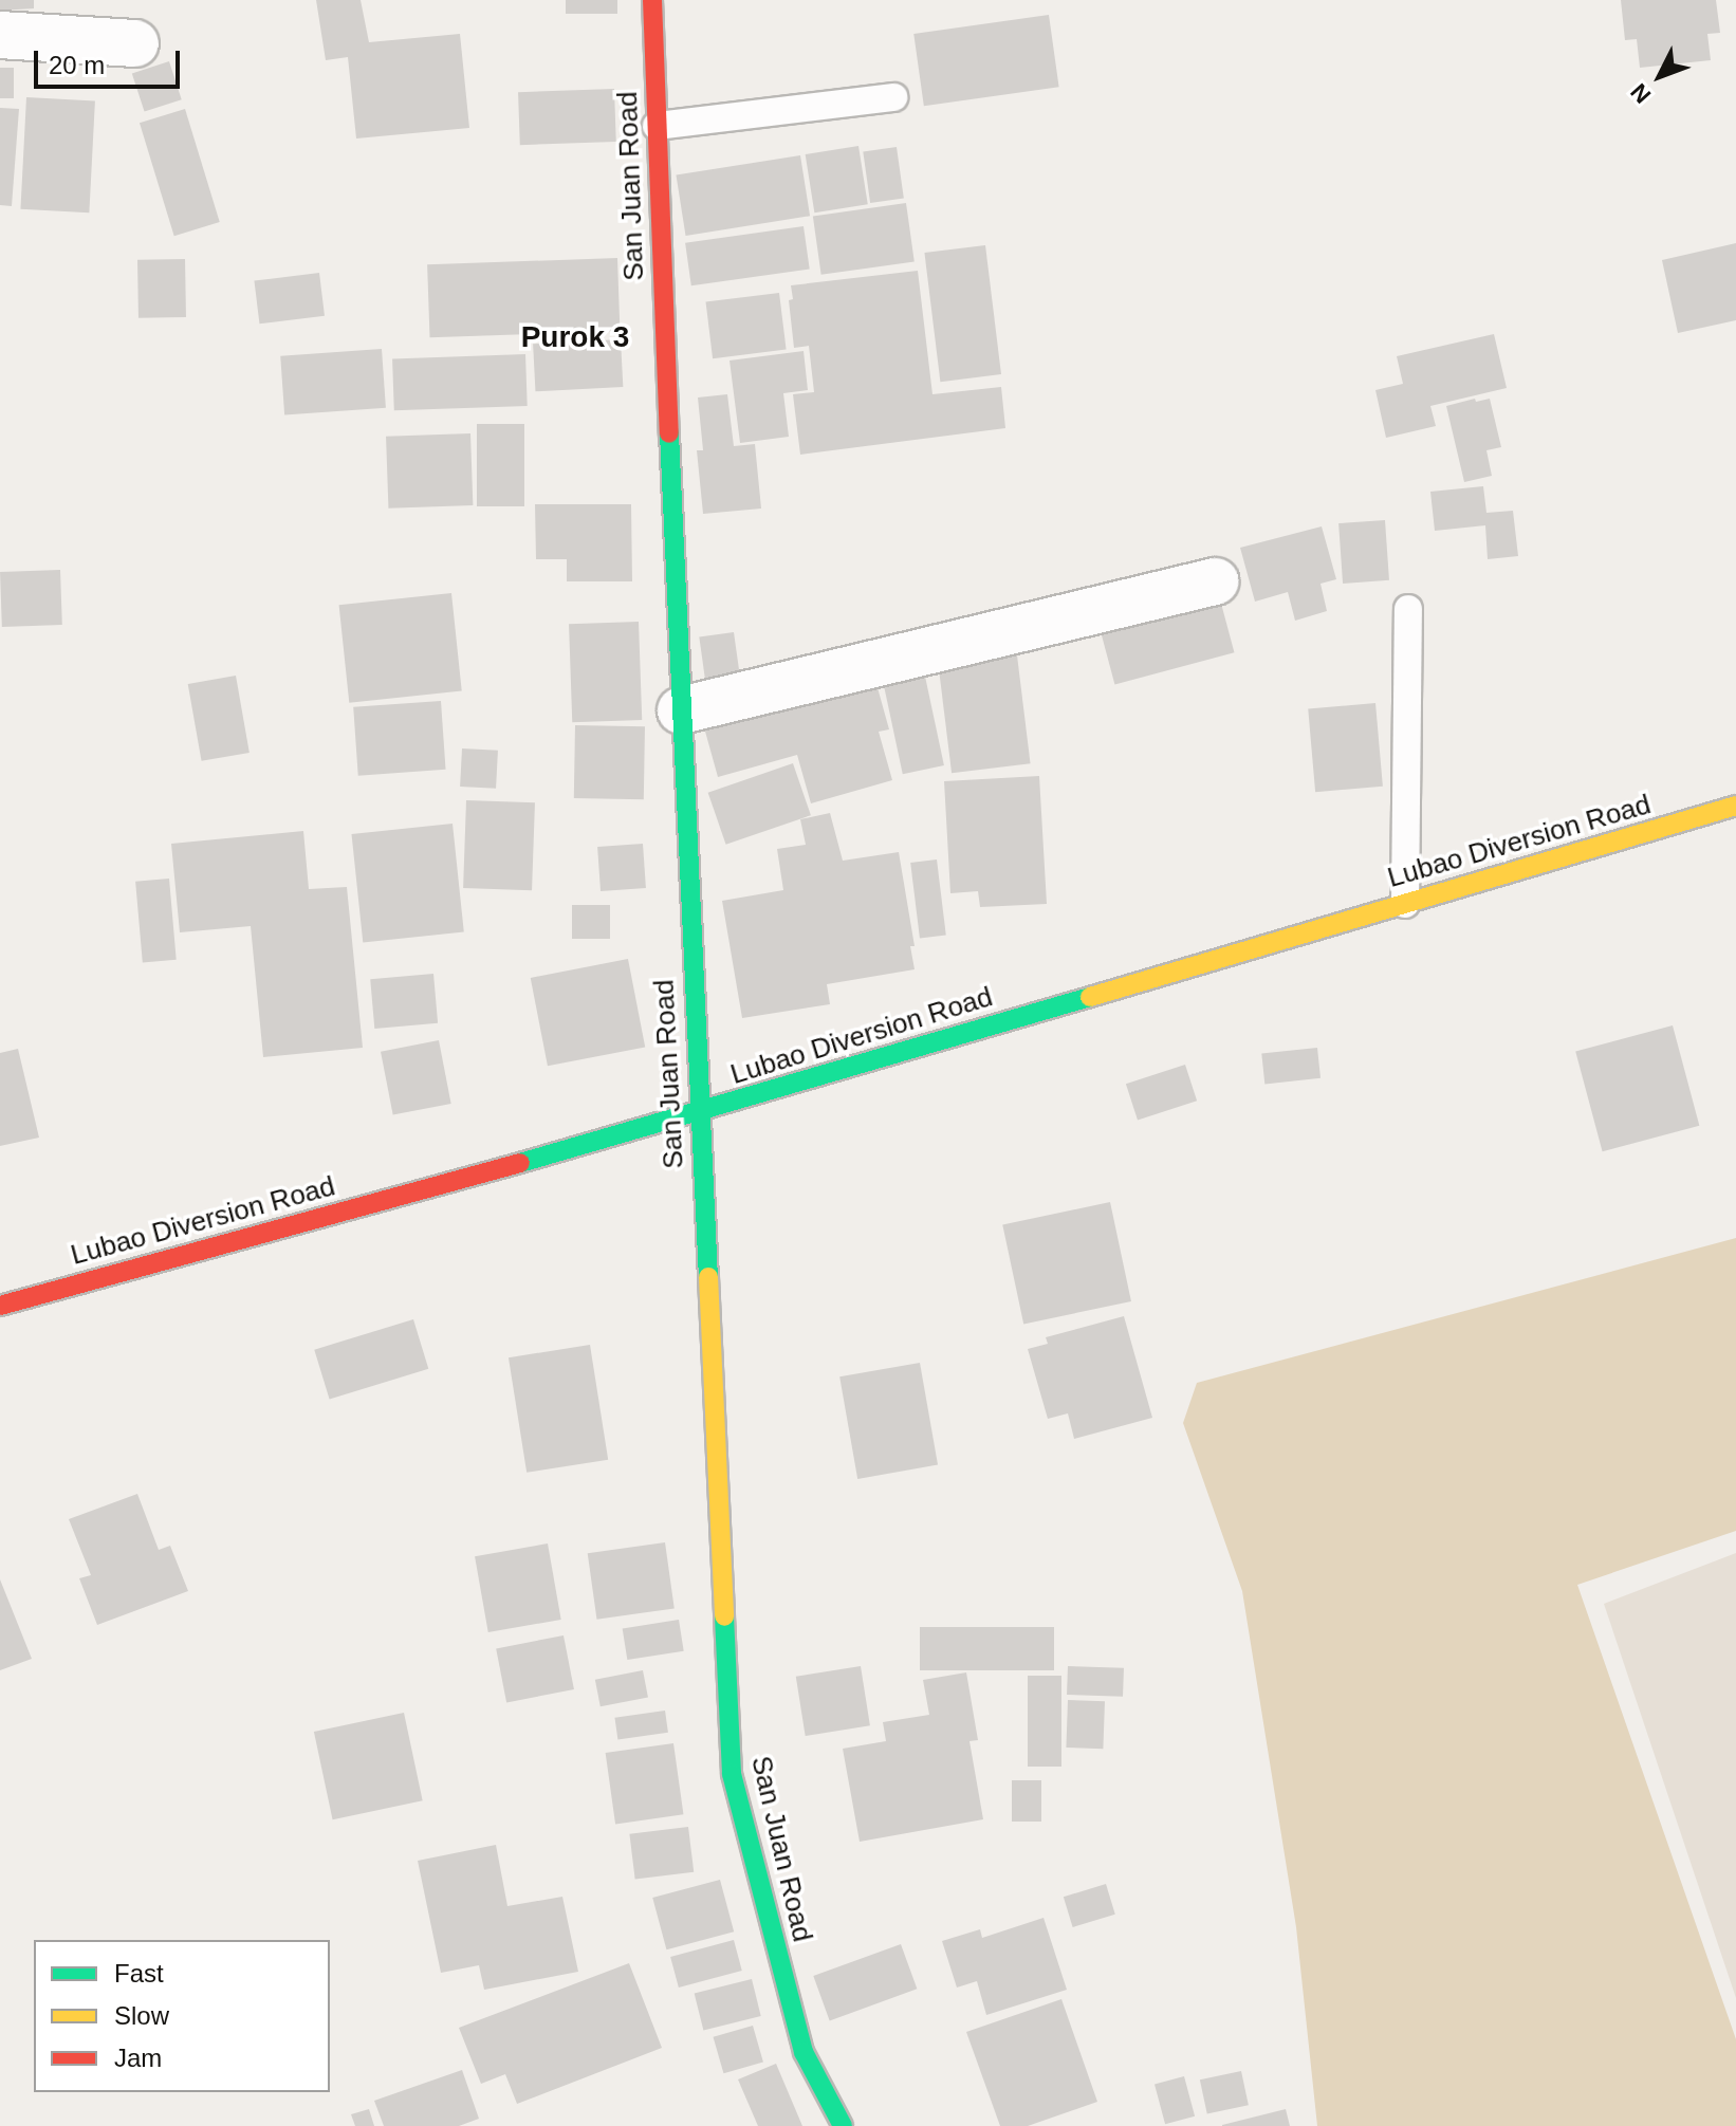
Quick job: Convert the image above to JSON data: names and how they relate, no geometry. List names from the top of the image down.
{
  "streets": {
    "street": ["San Juan Road", "Lubao Diversion Road"]
  },
  "crossings": [
    ["San Juan Road", "Lubao Diversion Road"]
  ],
  "districts": ["Purok 3"],
  "legend": ["Fast", "Slow", "Jam"],
  "scale_bar": "20 m",
  "north": "bottom left"
}
